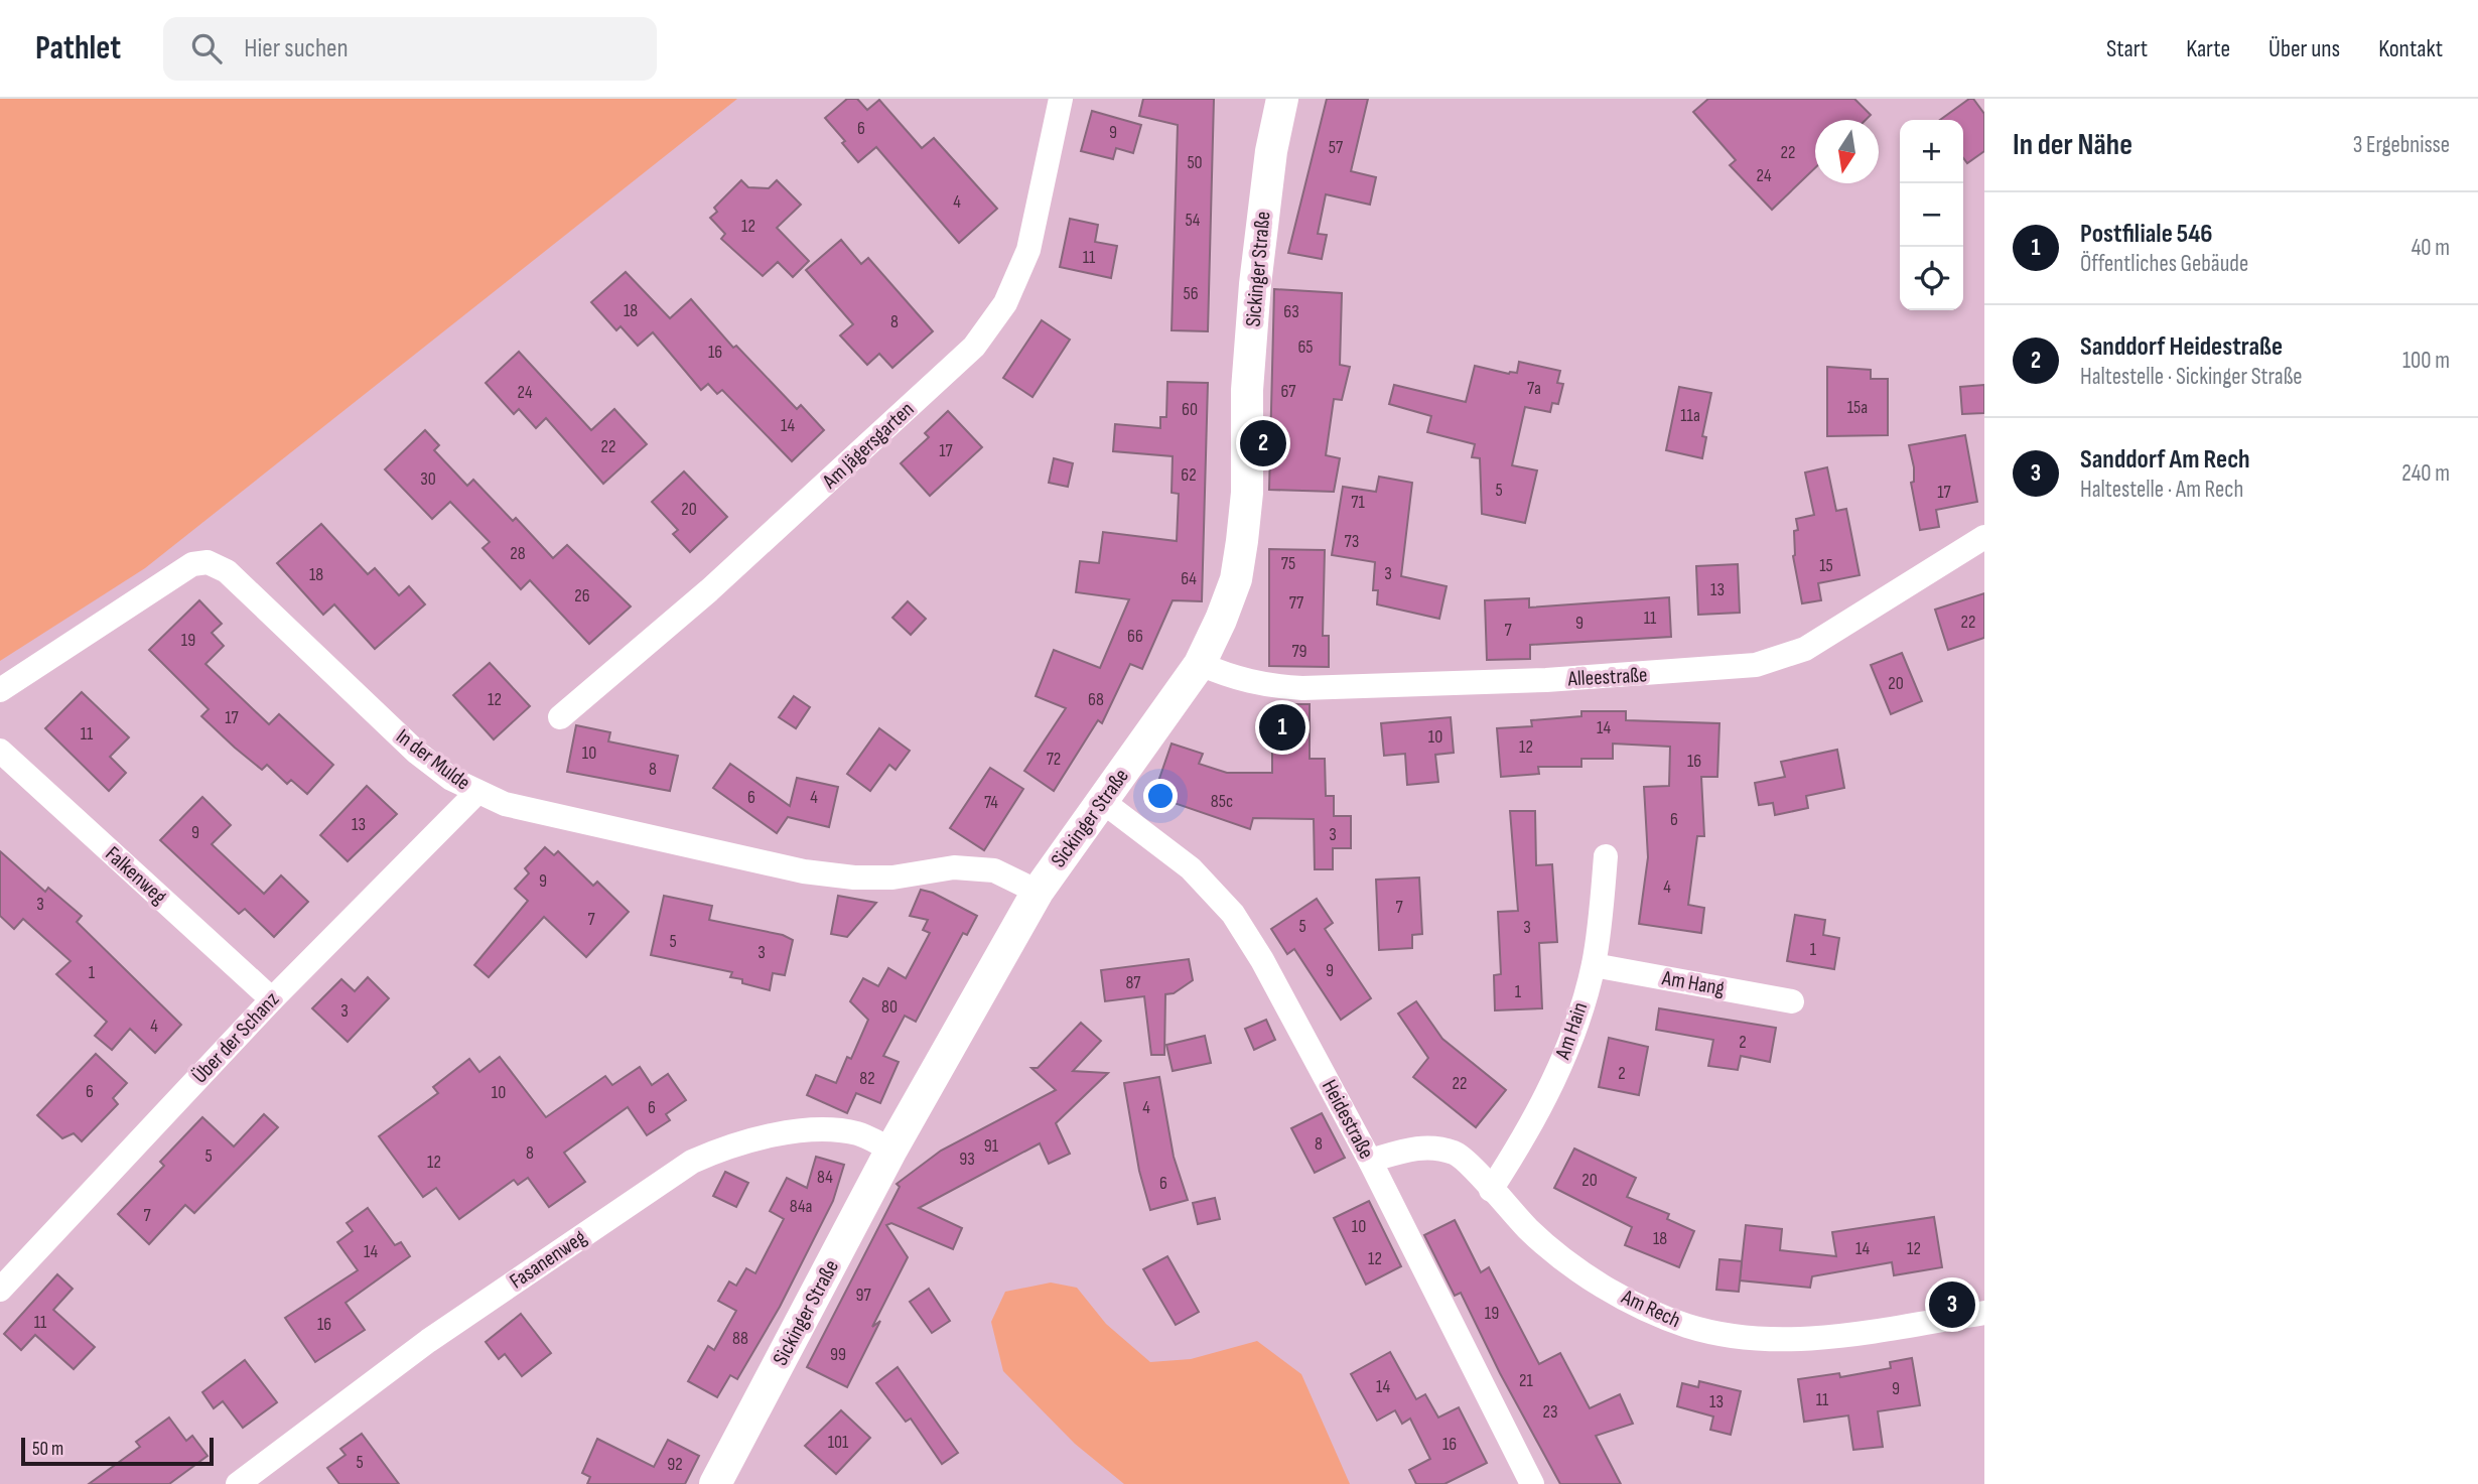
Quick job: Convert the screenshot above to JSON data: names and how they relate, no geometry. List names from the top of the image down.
{
  "streets": {
    "street": [
      "Sickinger Straße",
      "Am Jägersgarten",
      "Alleestraße",
      "In der Mulde",
      "Falkenweg",
      "Am Hang",
      "Am Hain",
      "Über der Schanz",
      "Heidestraße",
      "Fasanenweg",
      "Am Rech"
    ]
  },
  "crossings": [
    ["Sickinger Straße", "Alleestraße"],
    ["Sickinger Straße", "In der Mulde"],
    ["Sickinger Straße", "Heidestraße"],
    ["Sickinger Straße", "Fasanenweg"],
    ["In der Mulde", "Über der Schanz"],
    ["Falkenweg", "Über der Schanz"],
    ["Am Hang", "Am Hain"],
    ["Am Hain", "Am Rech"],
    ["Heidestraße", "Am Rech"]
  ],
  "house_numbers": [
    "6",
    "9",
    "57",
    "22",
    "50",
    "24",
    "4",
    "54",
    "12",
    "11",
    "56",
    "18",
    "63",
    "8",
    "65",
    "16",
    "7a",
    "67",
    "24",
    "15a",
    "60",
    "11a",
    "14",
    "22",
    "17",
    "62",
    "30",
    "5",
    "17",
    "71",
    "20",
    "73",
    "28",
    "75",
    "15",
    "3",
    "18",
    "64",
    "13",
    "26",
    "77",
    "11",
    "22",
    "9",
    "7",
    "66",
    "19",
    "79",
    "20",
    "12",
    "68",
    "17",
    "14",
    "11",
    "10",
    "12",
    "10",
    "72",
    "16",
    "8",
    "6",
    "4",
    "85c",
    "74",
    "6",
    "13",
    "9",
    "3",
    "9",
    "4",
    "3",
    "7",
    "7",
    "5",
    "3",
    "5",
    "1",
    "3",
    "9",
    "1",
    "87",
    "1",
    "80",
    "3",
    "4",
    "2",
    "2",
    "82",
    "22",
    "6",
    "10",
    "6",
    "4",
    "8",
    "91",
    "8",
    "5",
    "93",
    "12",
    "84",
    "20",
    "6",
    "84a",
    "7",
    "10",
    "18",
    "14",
    "12",
    "14",
    "12",
    "97",
    "19",
    "11",
    "16",
    "88",
    "99",
    "21",
    "14",
    "9",
    "11",
    "13",
    "23",
    "101",
    "16",
    "5",
    "92"
  ],
  "scale_bar": "50 m",
  "north": "bottom",
  "page": {
    "header": "Pathlet",
    "search": "Hier suchen",
    "nav": [
      "Start",
      "Karte",
      "Über uns",
      "Kontakt"
    ],
    "heading": ["In der Nähe", "3 Ergebnisse"],
    "map_buttons": ["+", "−"],
    "list": [
      {
        "mark": "1",
        "name": "Postfiliale 546",
        "note": "Öffentliches Gebäude",
        "value": "40 m"
      },
      {
        "mark": "2",
        "name": "Sanddorf Heidestraße",
        "note": "Haltestelle · Sickinger Straße",
        "value": "100 m"
      },
      {
        "mark": "3",
        "name": "Sanddorf Am Rech",
        "note": "Haltestelle · Am Rech",
        "value": "240 m"
      }
    ],
    "pins": ["2", "1", "3"],
    "scale": "50 m"
  }
}
